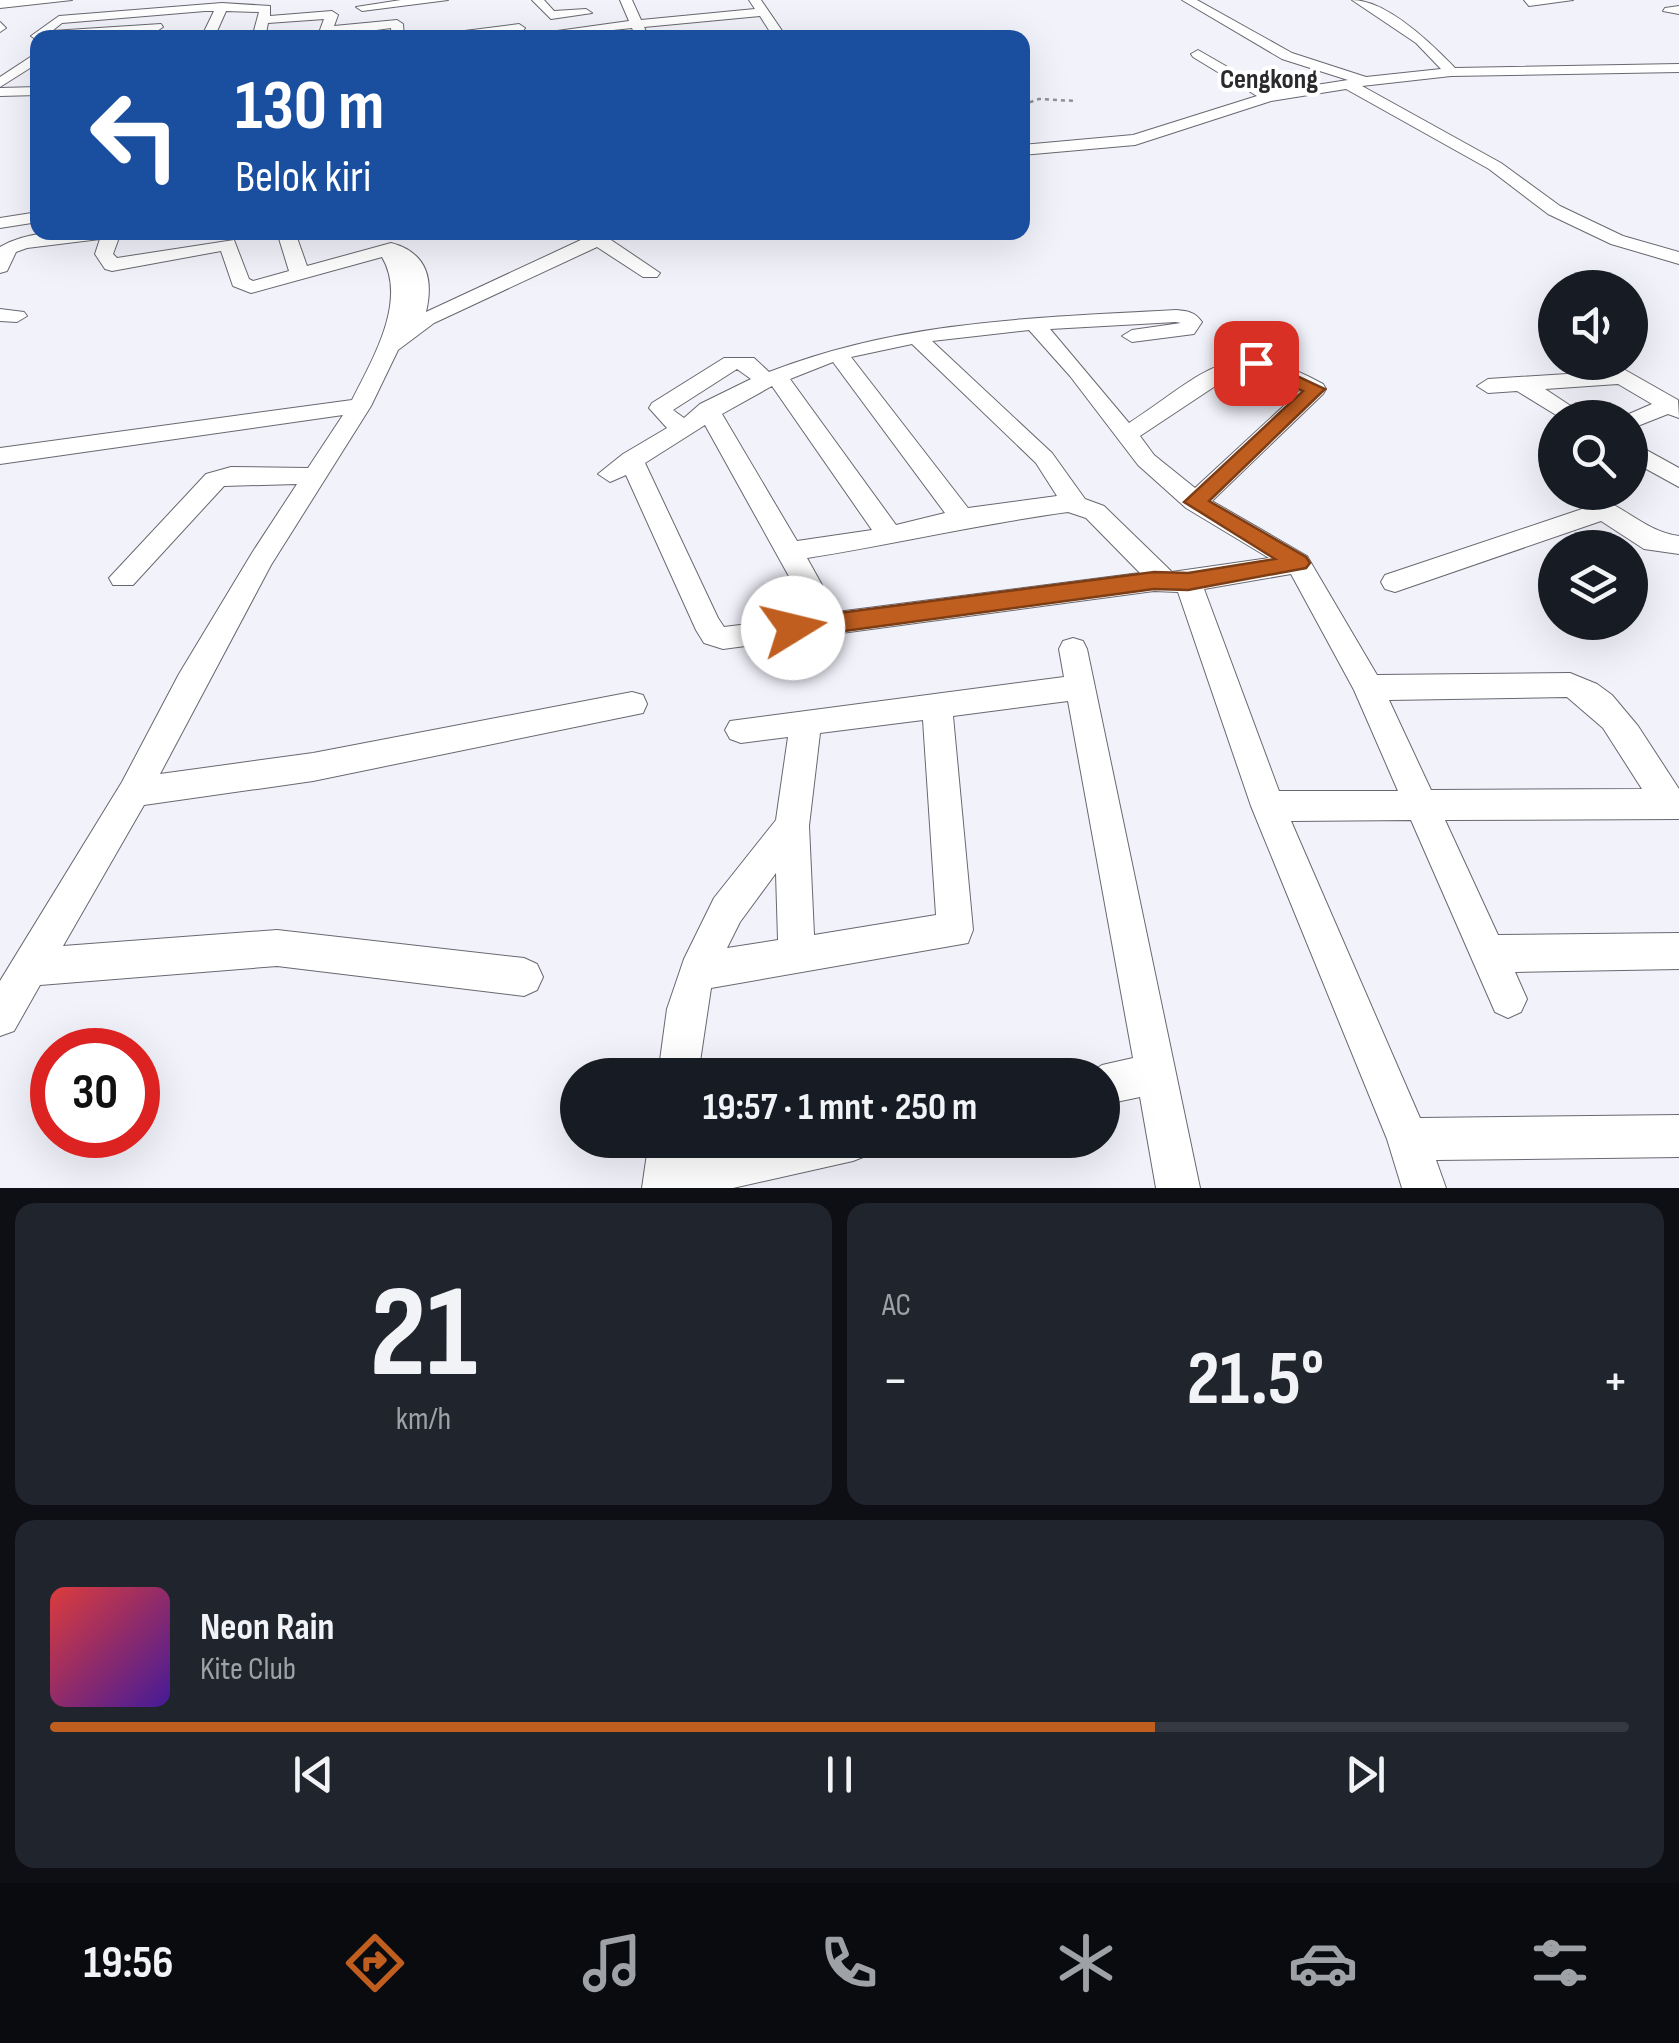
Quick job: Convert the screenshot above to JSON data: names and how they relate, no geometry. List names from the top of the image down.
{
  "districts": ["Cengkong"],
  "page": {
    "turn": ["130 m", "Belok kiri"],
    "limit": "30",
    "trip": "19:57 · 1 mnt · 250 m",
    "tile": [
      ["21", "km/h"],
      "AC"
    ],
    "heat": ["−", "21.5°", "+"],
    "song": ["Neon Rain", "Kite Club"],
    "tabs": "19:56"
  }
}
